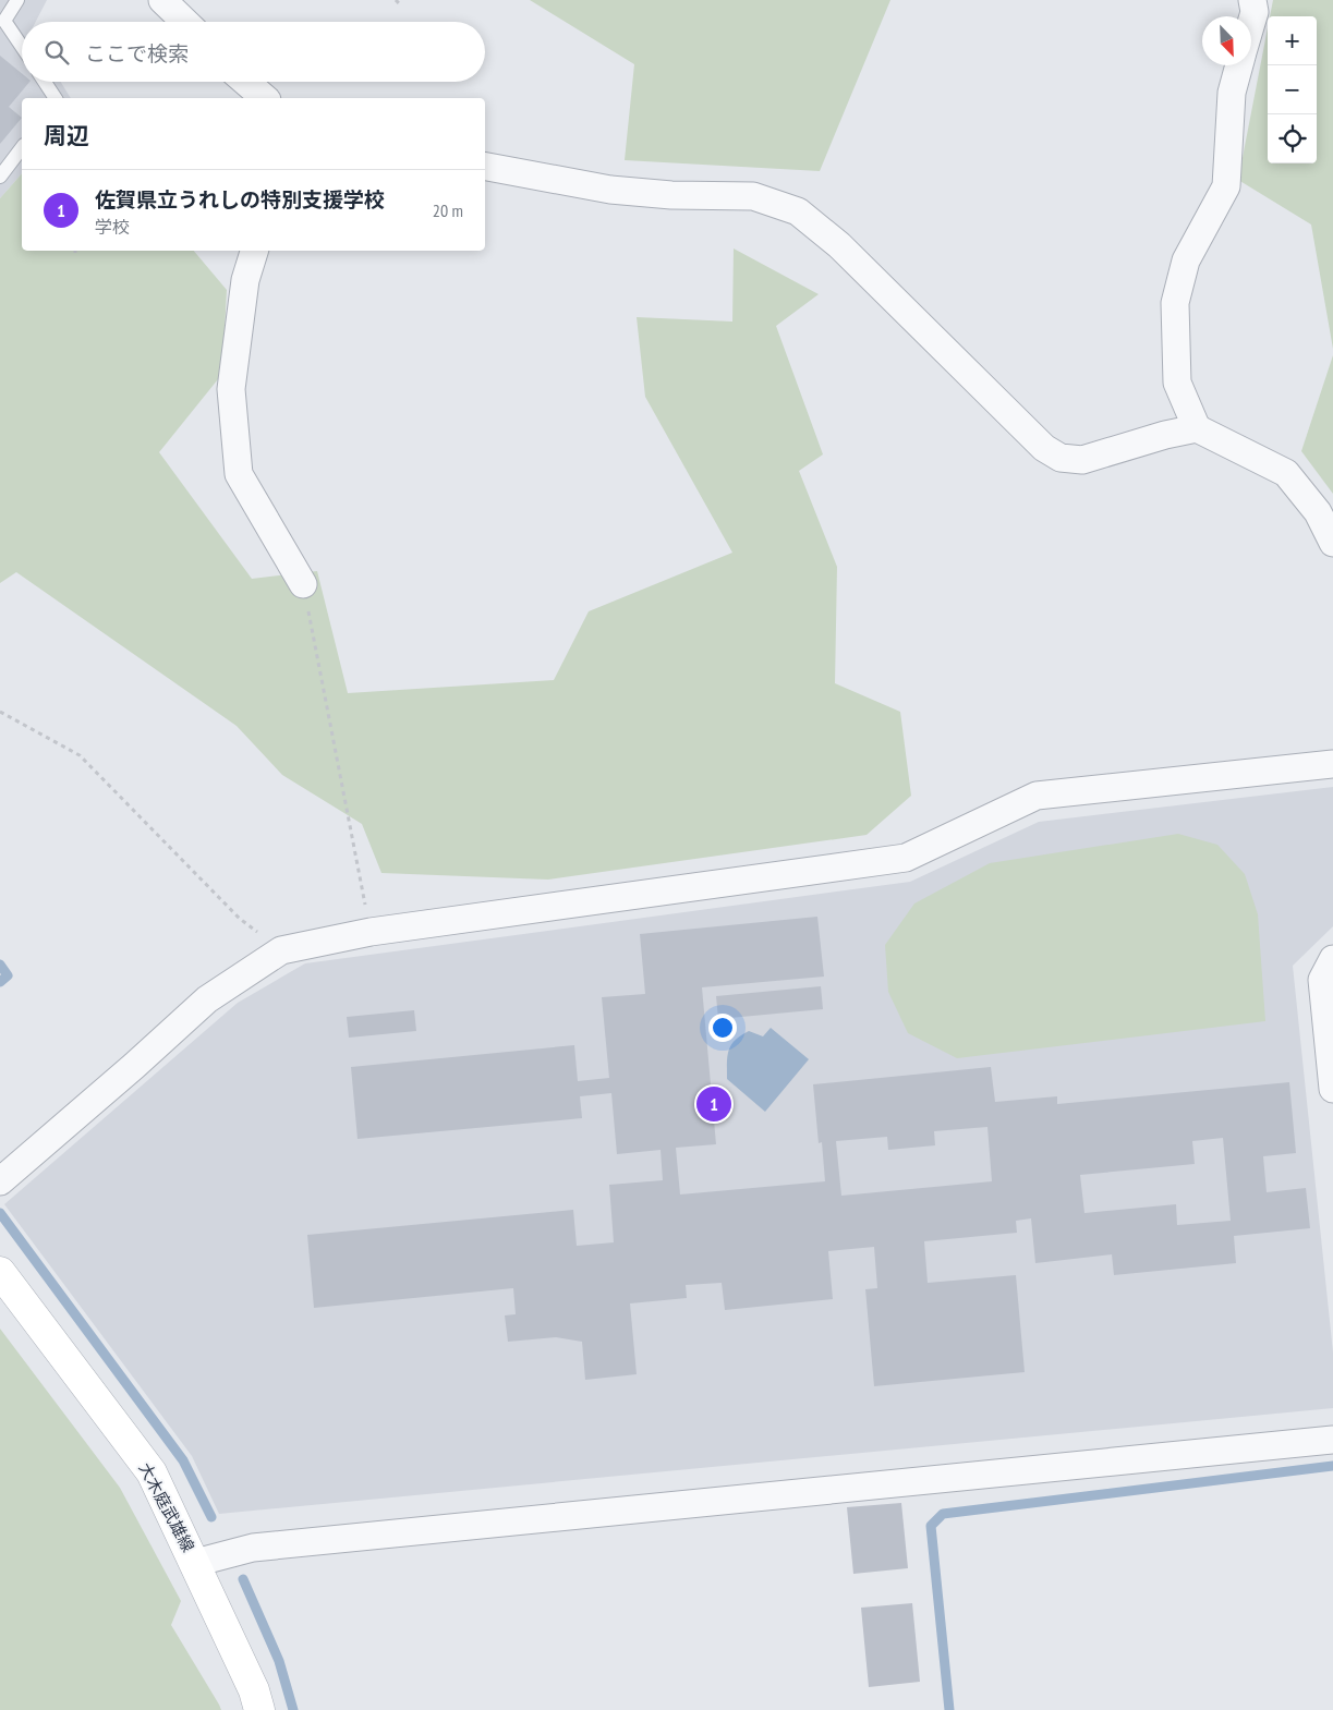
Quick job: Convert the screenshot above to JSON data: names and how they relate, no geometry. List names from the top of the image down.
{
  "streets": {
    "main road": ["大木庭武雄線"]
  },
  "north": "bottom right",
  "page": {
    "map_buttons": ["+", "−"],
    "search": "ここで検索",
    "heading": "周辺",
    "list": [
      {
        "mark": "1",
        "name": "佐賀県立うれしの特別支援学校",
        "note": "学校",
        "value": "20 m"
      }
    ],
    "pins": "1"
  }
}
